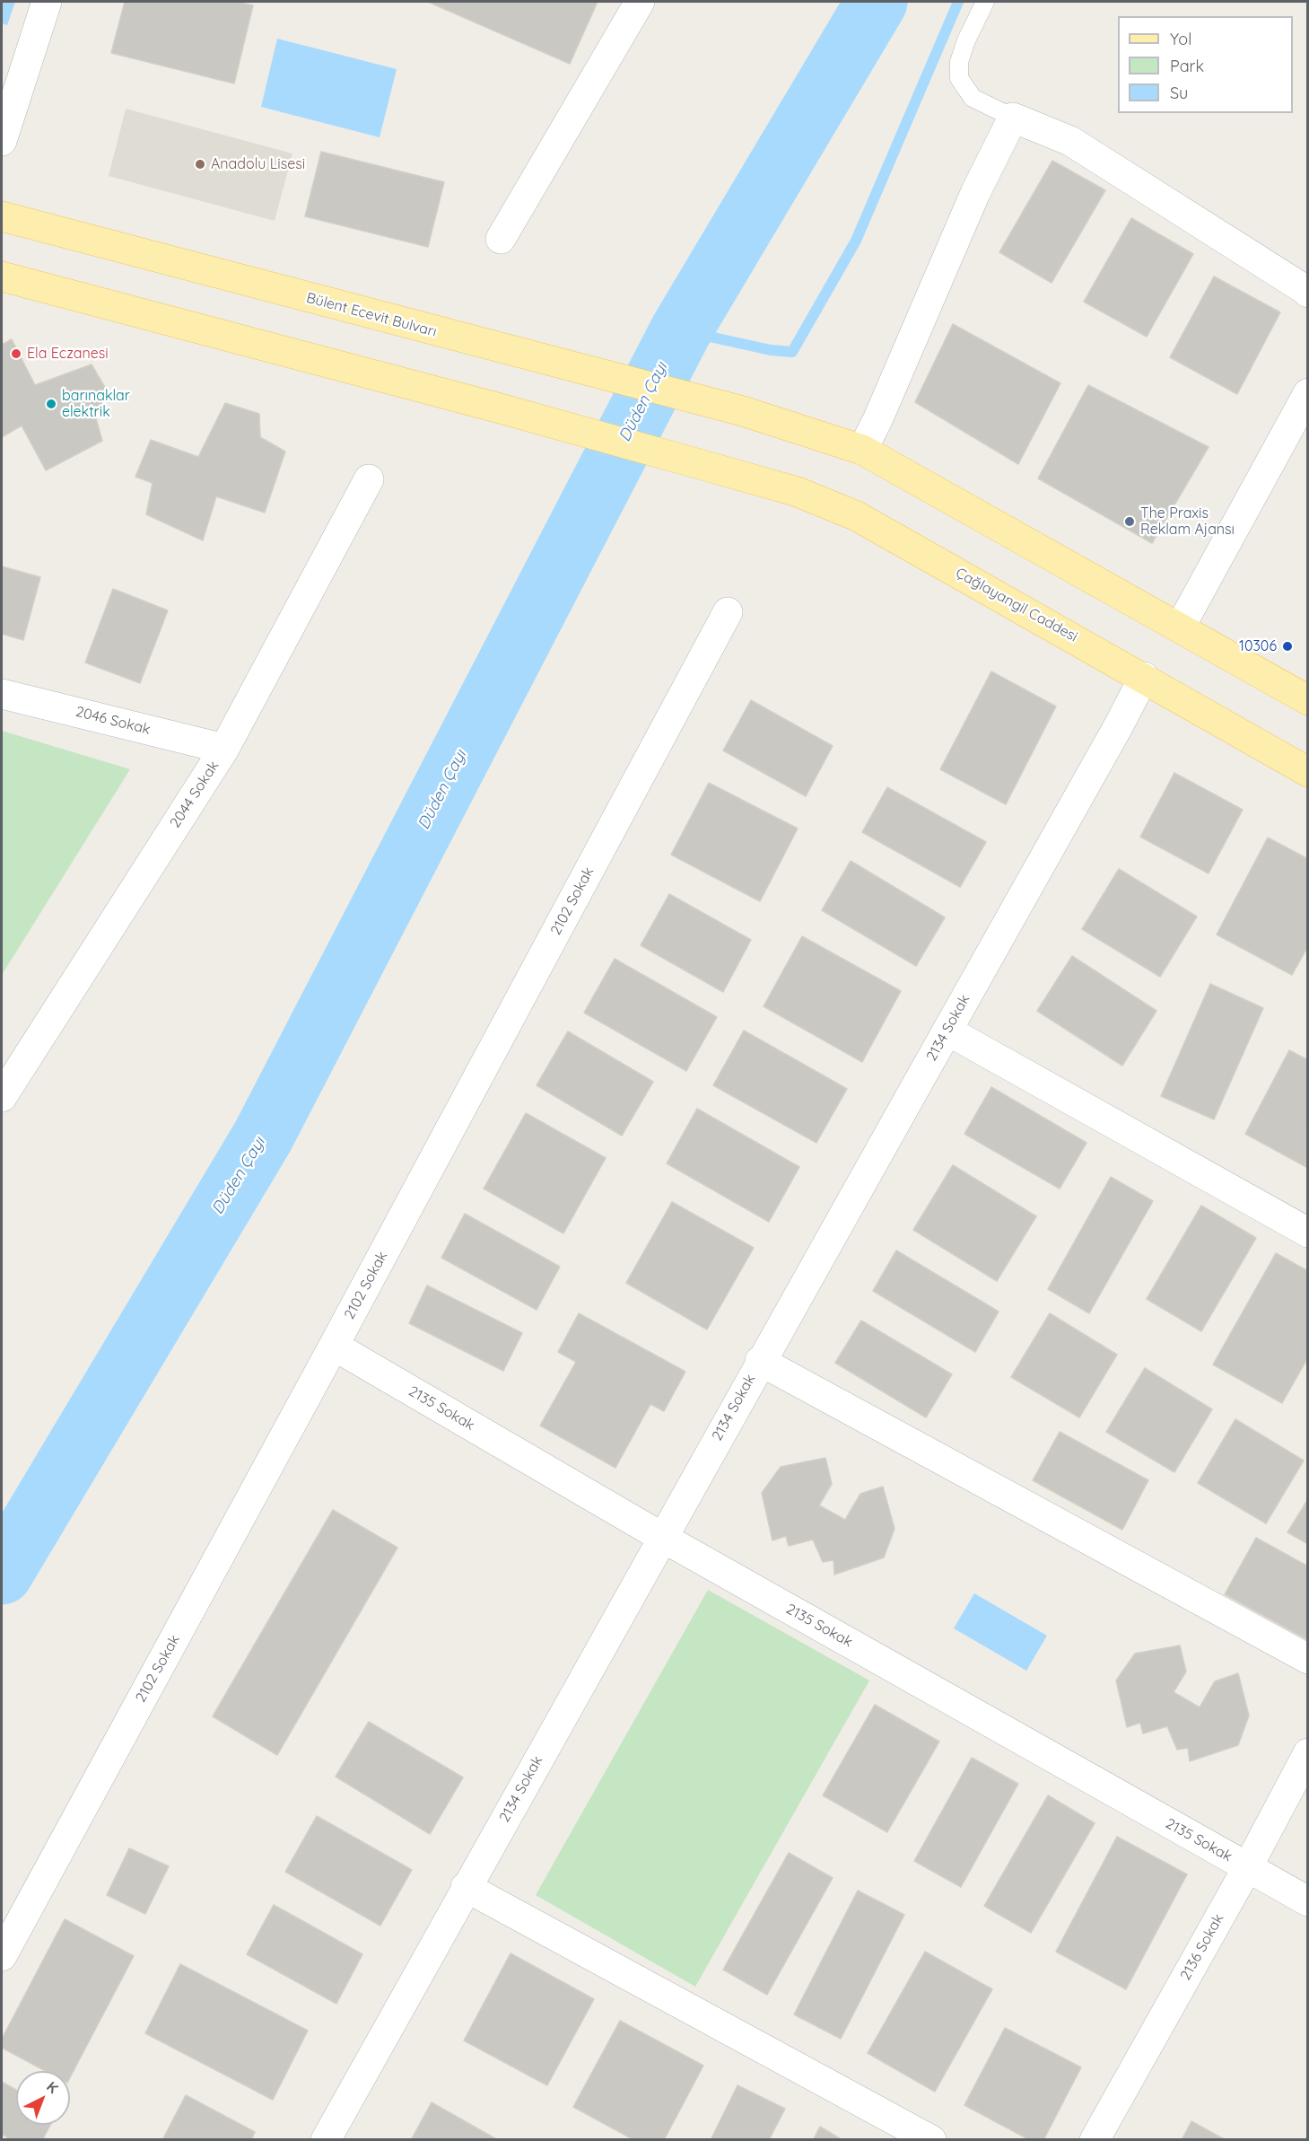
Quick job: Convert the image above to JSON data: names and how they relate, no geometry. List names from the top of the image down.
{
  "streets": {
    "main road": ["Bülent Ecevit Bulvarı", "Çağlayangil Caddesi"],
    "street": [
      "2046 Sokak",
      "2044 Sokak",
      "2102 Sokak",
      "2134 Sokak",
      "2135 Sokak",
      "2136 Sokak"
    ]
  },
  "crossings": [
    ["Çağlayangil Caddesi", "2134 Sokak"],
    ["2046 Sokak", "2044 Sokak"],
    ["2102 Sokak", "2135 Sokak"],
    ["2134 Sokak", "2135 Sokak"],
    ["2135 Sokak", "2136 Sokak"]
  ],
  "water": ["Düden Çayı"],
  "places": [
    "Anadolu Lisesi",
    "Ela Eczanesi",
    "barınaklar elektrik",
    "The Praxis Reklam Ajansı",
    "10306"
  ],
  "legend": ["Yol", "Park", "Su"],
  "north": "top right"
}
